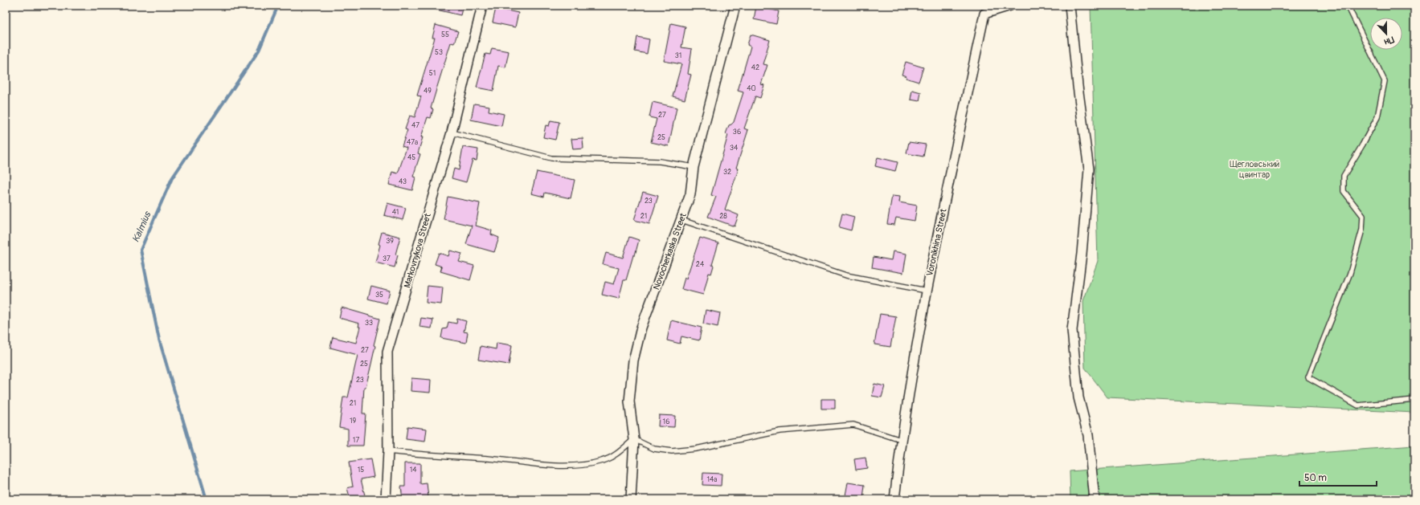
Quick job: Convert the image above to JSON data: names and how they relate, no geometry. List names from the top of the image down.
{
  "streets": {
    "street": ["Voronikhina Street", "Markovnykova Street", "Novocherkaska Street"]
  },
  "water": ["Kalmius"],
  "parks": ["Щегловський цвинтар"],
  "house_numbers": [
    "55",
    "53",
    "31",
    "42",
    "51",
    "40",
    "49",
    "27",
    "47",
    "36",
    "25",
    "47а",
    "34",
    "45",
    "32",
    "43",
    "23",
    "41",
    "21",
    "28",
    "39",
    "37",
    "24",
    "35",
    "33",
    "27",
    "25",
    "23",
    "21",
    "19",
    "16",
    "17",
    "15",
    "14",
    "14а"
  ],
  "scale_bar": "50 m",
  "north": "bottom"
}
